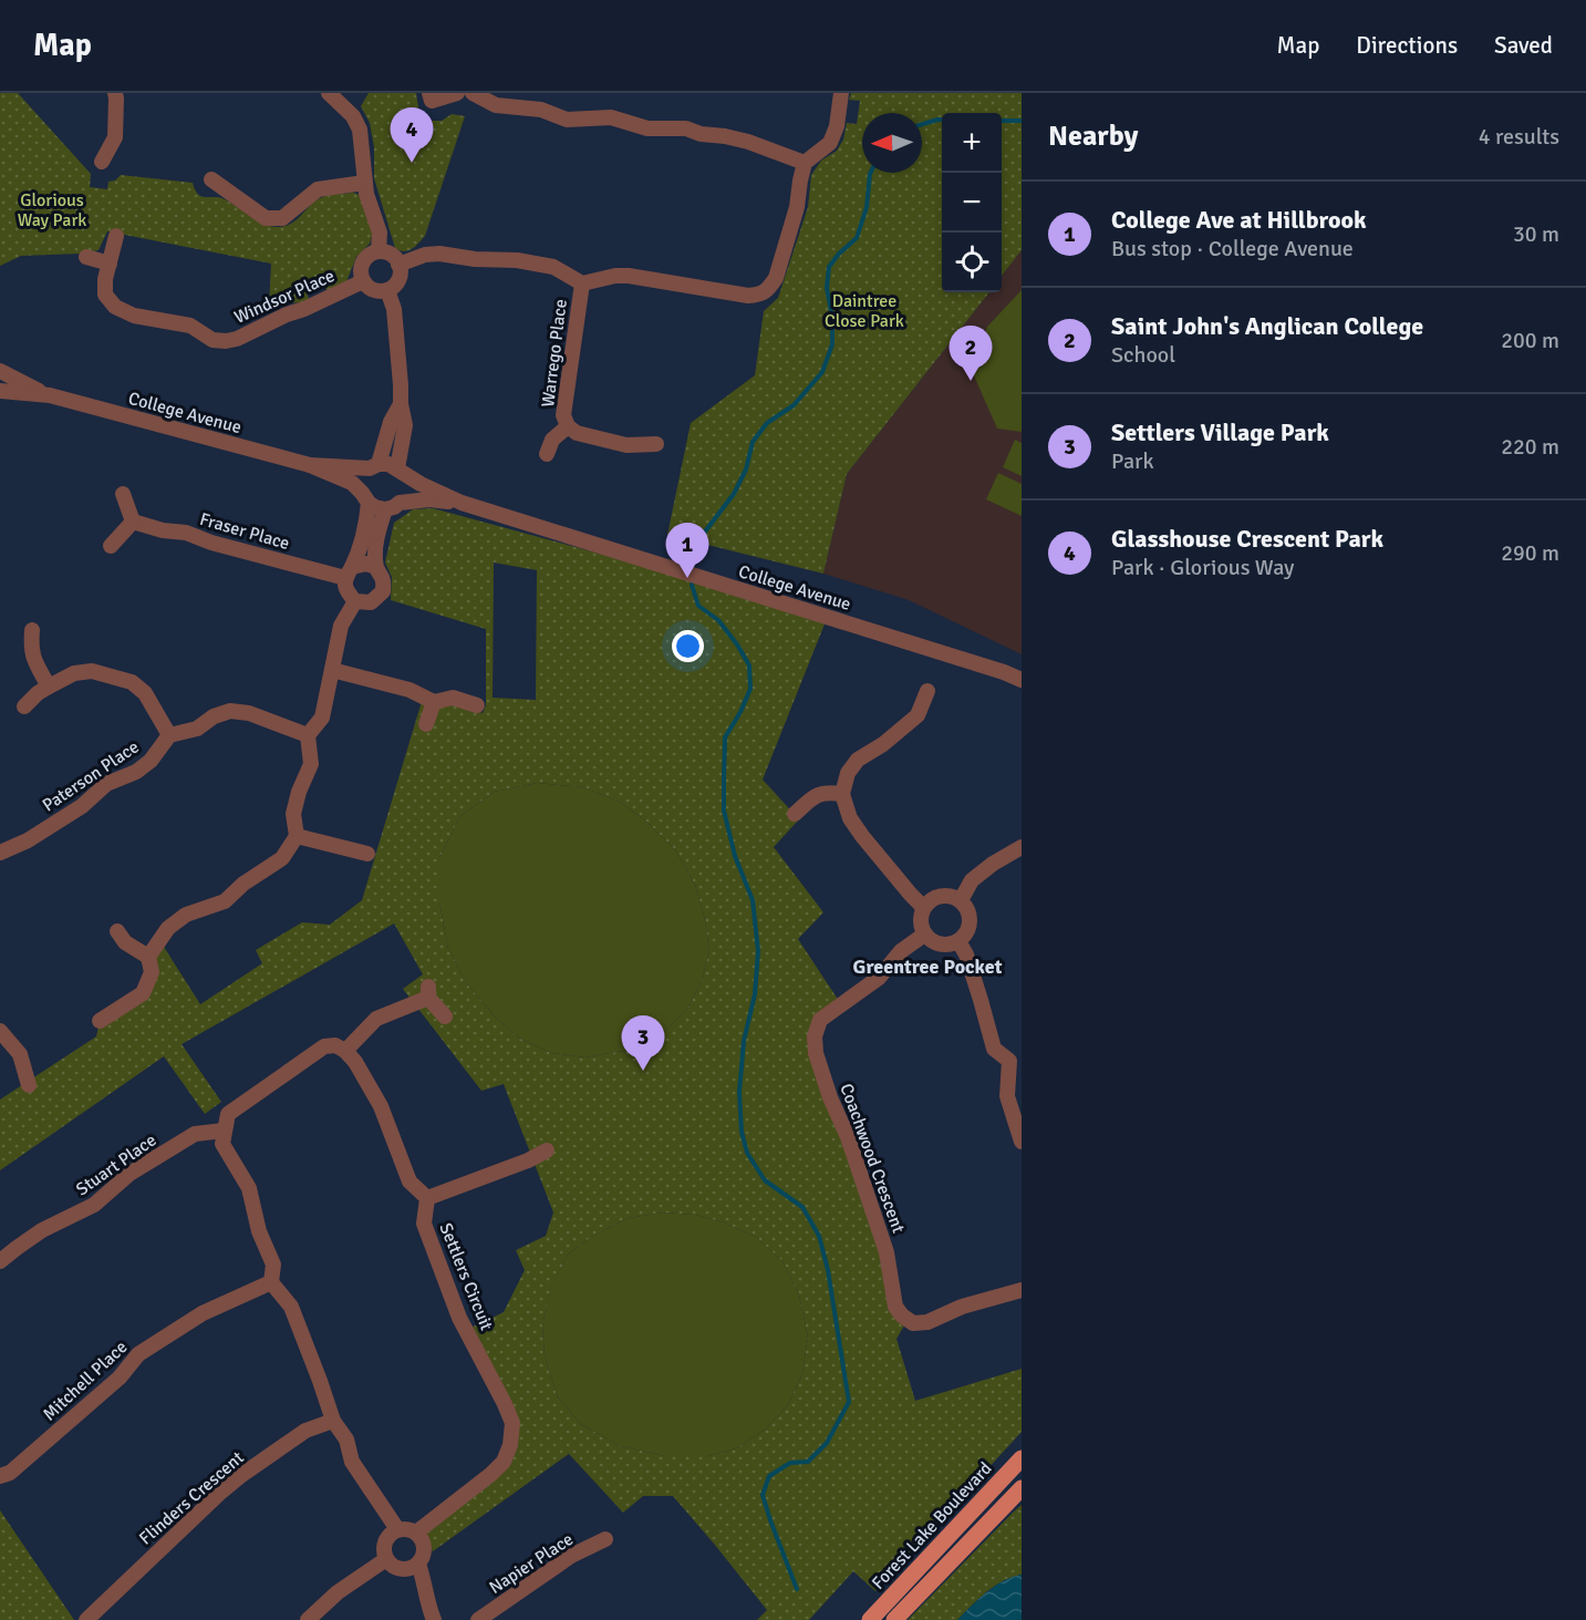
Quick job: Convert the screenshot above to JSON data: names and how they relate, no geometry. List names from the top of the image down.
{
  "streets": {
    "main road": ["Forest Lake Boulevard"],
    "street": [
      "Windsor Place",
      "Warrego Place",
      "College Avenue",
      "Fraser Place",
      "Paterson Place",
      "Coachwood Crescent",
      "Stuart Place",
      "Settlers Circuit",
      "Mitchell Place",
      "Flinders Crescent",
      "Napier Place"
    ]
  },
  "districts": ["Greentree Pocket"],
  "parks": ["Glorious Way Park", "Daintree Close Park"],
  "north": "left",
  "page": {
    "header": "Map",
    "nav": ["Map", "Directions", "Saved"],
    "heading": ["Nearby", "4 results"],
    "pins": [
      "4",
      "2",
      "1",
      "3"
    ],
    "map_buttons": ["+", "−"],
    "list": [
      {
        "mark": "1",
        "name": "College Ave at Hillbrook",
        "note": "Bus stop · College Avenue",
        "value": "30 m"
      },
      {
        "mark": "2",
        "name": "Saint John's Anglican College",
        "note": "School",
        "value": "200 m"
      },
      {
        "mark": "3",
        "name": "Settlers Village Park",
        "note": "Park",
        "value": "220 m"
      },
      {
        "mark": "4",
        "name": "Glasshouse Crescent Park",
        "note": "Park · Glorious Way",
        "value": "290 m"
      }
    ]
  }
}
